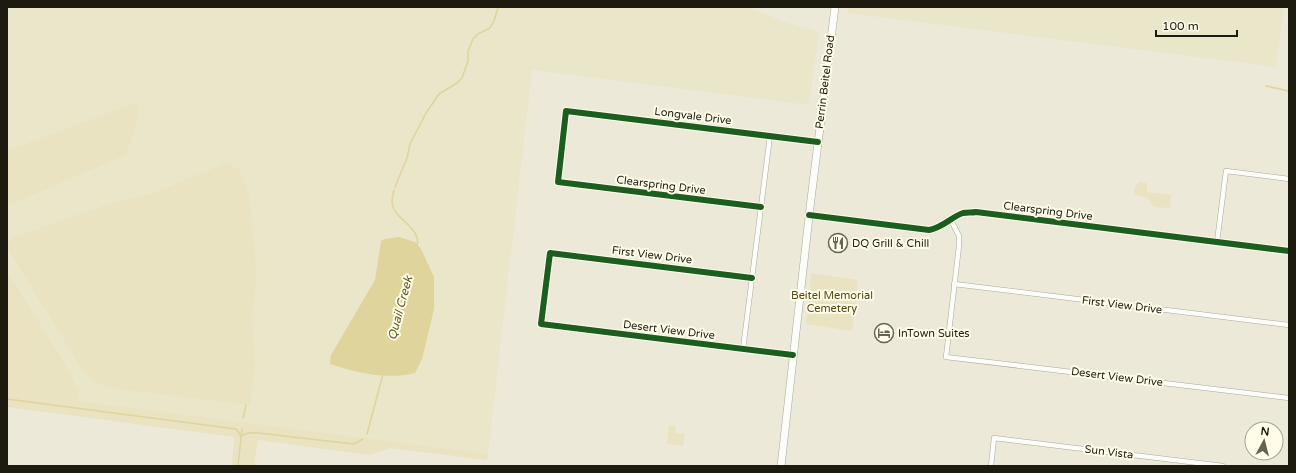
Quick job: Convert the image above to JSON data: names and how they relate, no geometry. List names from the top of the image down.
{
  "streets": {
    "main road": ["Perrin Beitel Road"],
    "street": [
      "Longvale Drive",
      "Clearspring Drive",
      "First View Drive",
      "Desert View Drive",
      "Sun Vista"
    ]
  },
  "crossings": [
    ["Perrin Beitel Road", "Longvale Drive"],
    ["Perrin Beitel Road", "Clearspring Drive"],
    ["Perrin Beitel Road", "Desert View Drive"],
    ["Longvale Drive", "Clearspring Drive"],
    ["First View Drive", "Desert View Drive"]
  ],
  "water": ["Quail Creek"],
  "parks": ["Beitel Memorial Cemetery"],
  "places": {
    "restaurant": ["DQ Grill & Chill"],
    "hotel": ["InTown Suites"]
  },
  "scale_bar": "100 m",
  "north": "top"
}
